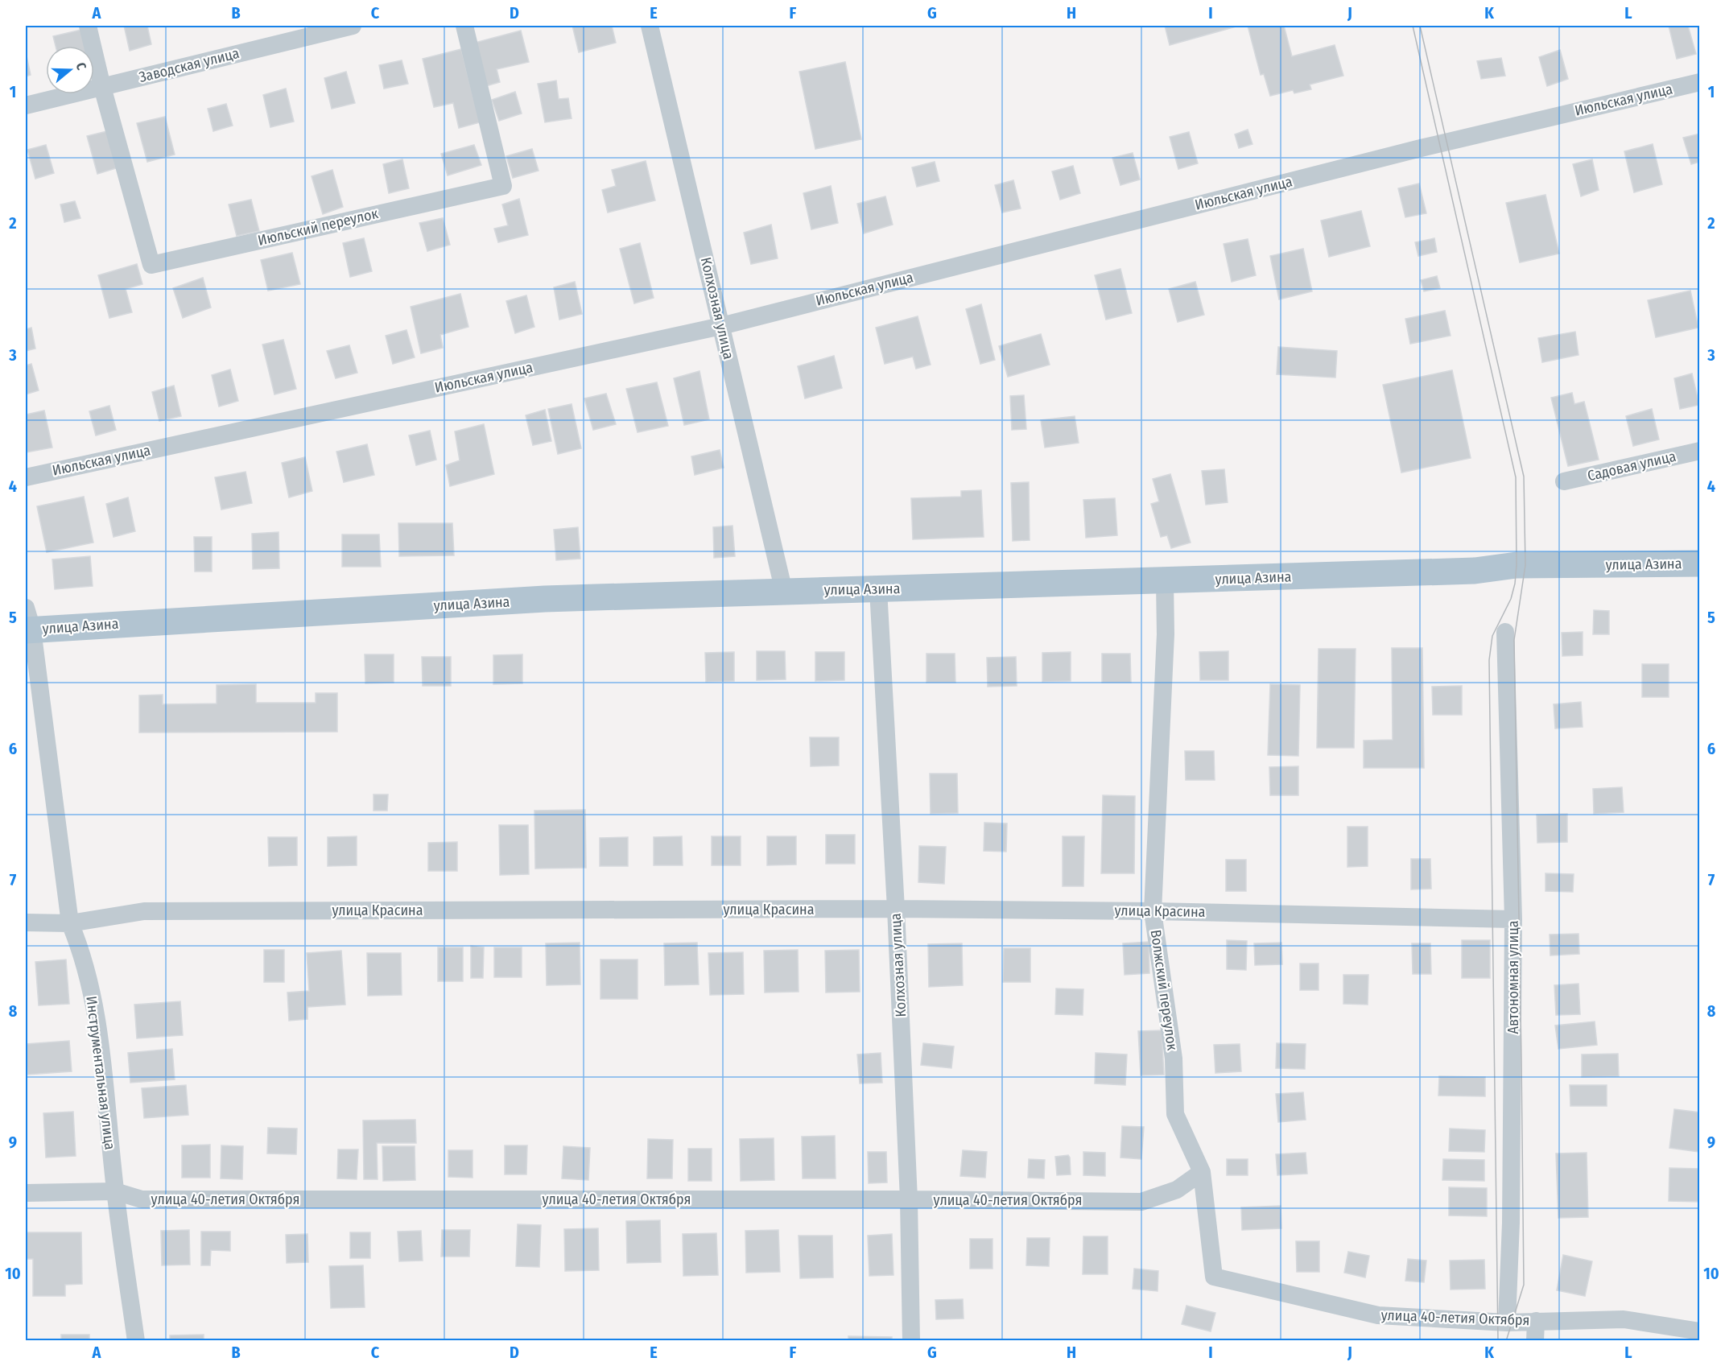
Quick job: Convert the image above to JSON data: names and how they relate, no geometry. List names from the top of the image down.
{
  "streets": {
    "main road": ["улица Азина"],
    "street": [
      "Заводская улица",
      "Июльская улица",
      "Июльский переулок",
      "Колхозная улица",
      "Садовая улица",
      "улица Красина",
      "Автономная улица",
      "Волжский переулок",
      "Инструментальная улица",
      "улица 40-летия Октября"
    ]
  },
  "crossings": [
    ["Заводская улица", "Июльский переулок"],
    ["Июльская улица", "Колхозная улица"],
    ["Колхозная улица", "улица Азина"],
    ["Колхозная улица", "улица Красина"],
    ["Колхозная улица", "улица 40-летия Октября"],
    ["улица Азина", "Волжский переулок"],
    ["улица Азина", "Инструментальная улица"],
    ["улица Красина", "Автономная улица"],
    ["улица Красина", "Волжский переулок"],
    ["улица Красина", "Инструментальная улица"],
    ["Автономная улица", "улица 40-летия Октября"],
    ["Волжский переулок", "улица 40-летия Октября"],
    ["Инструментальная улица", "улица 40-летия Октября"]
  ],
  "north": "right",
  "grid": {
    "columns": [
      "A",
      "B",
      "C",
      "D",
      "E",
      "F",
      "G",
      "H",
      "I",
      "J",
      "K",
      "L"
    ],
    "rows": [
      "1",
      "2",
      "3",
      "4",
      "5",
      "6",
      "7",
      "8",
      "9",
      "10"
    ]
  }
}
